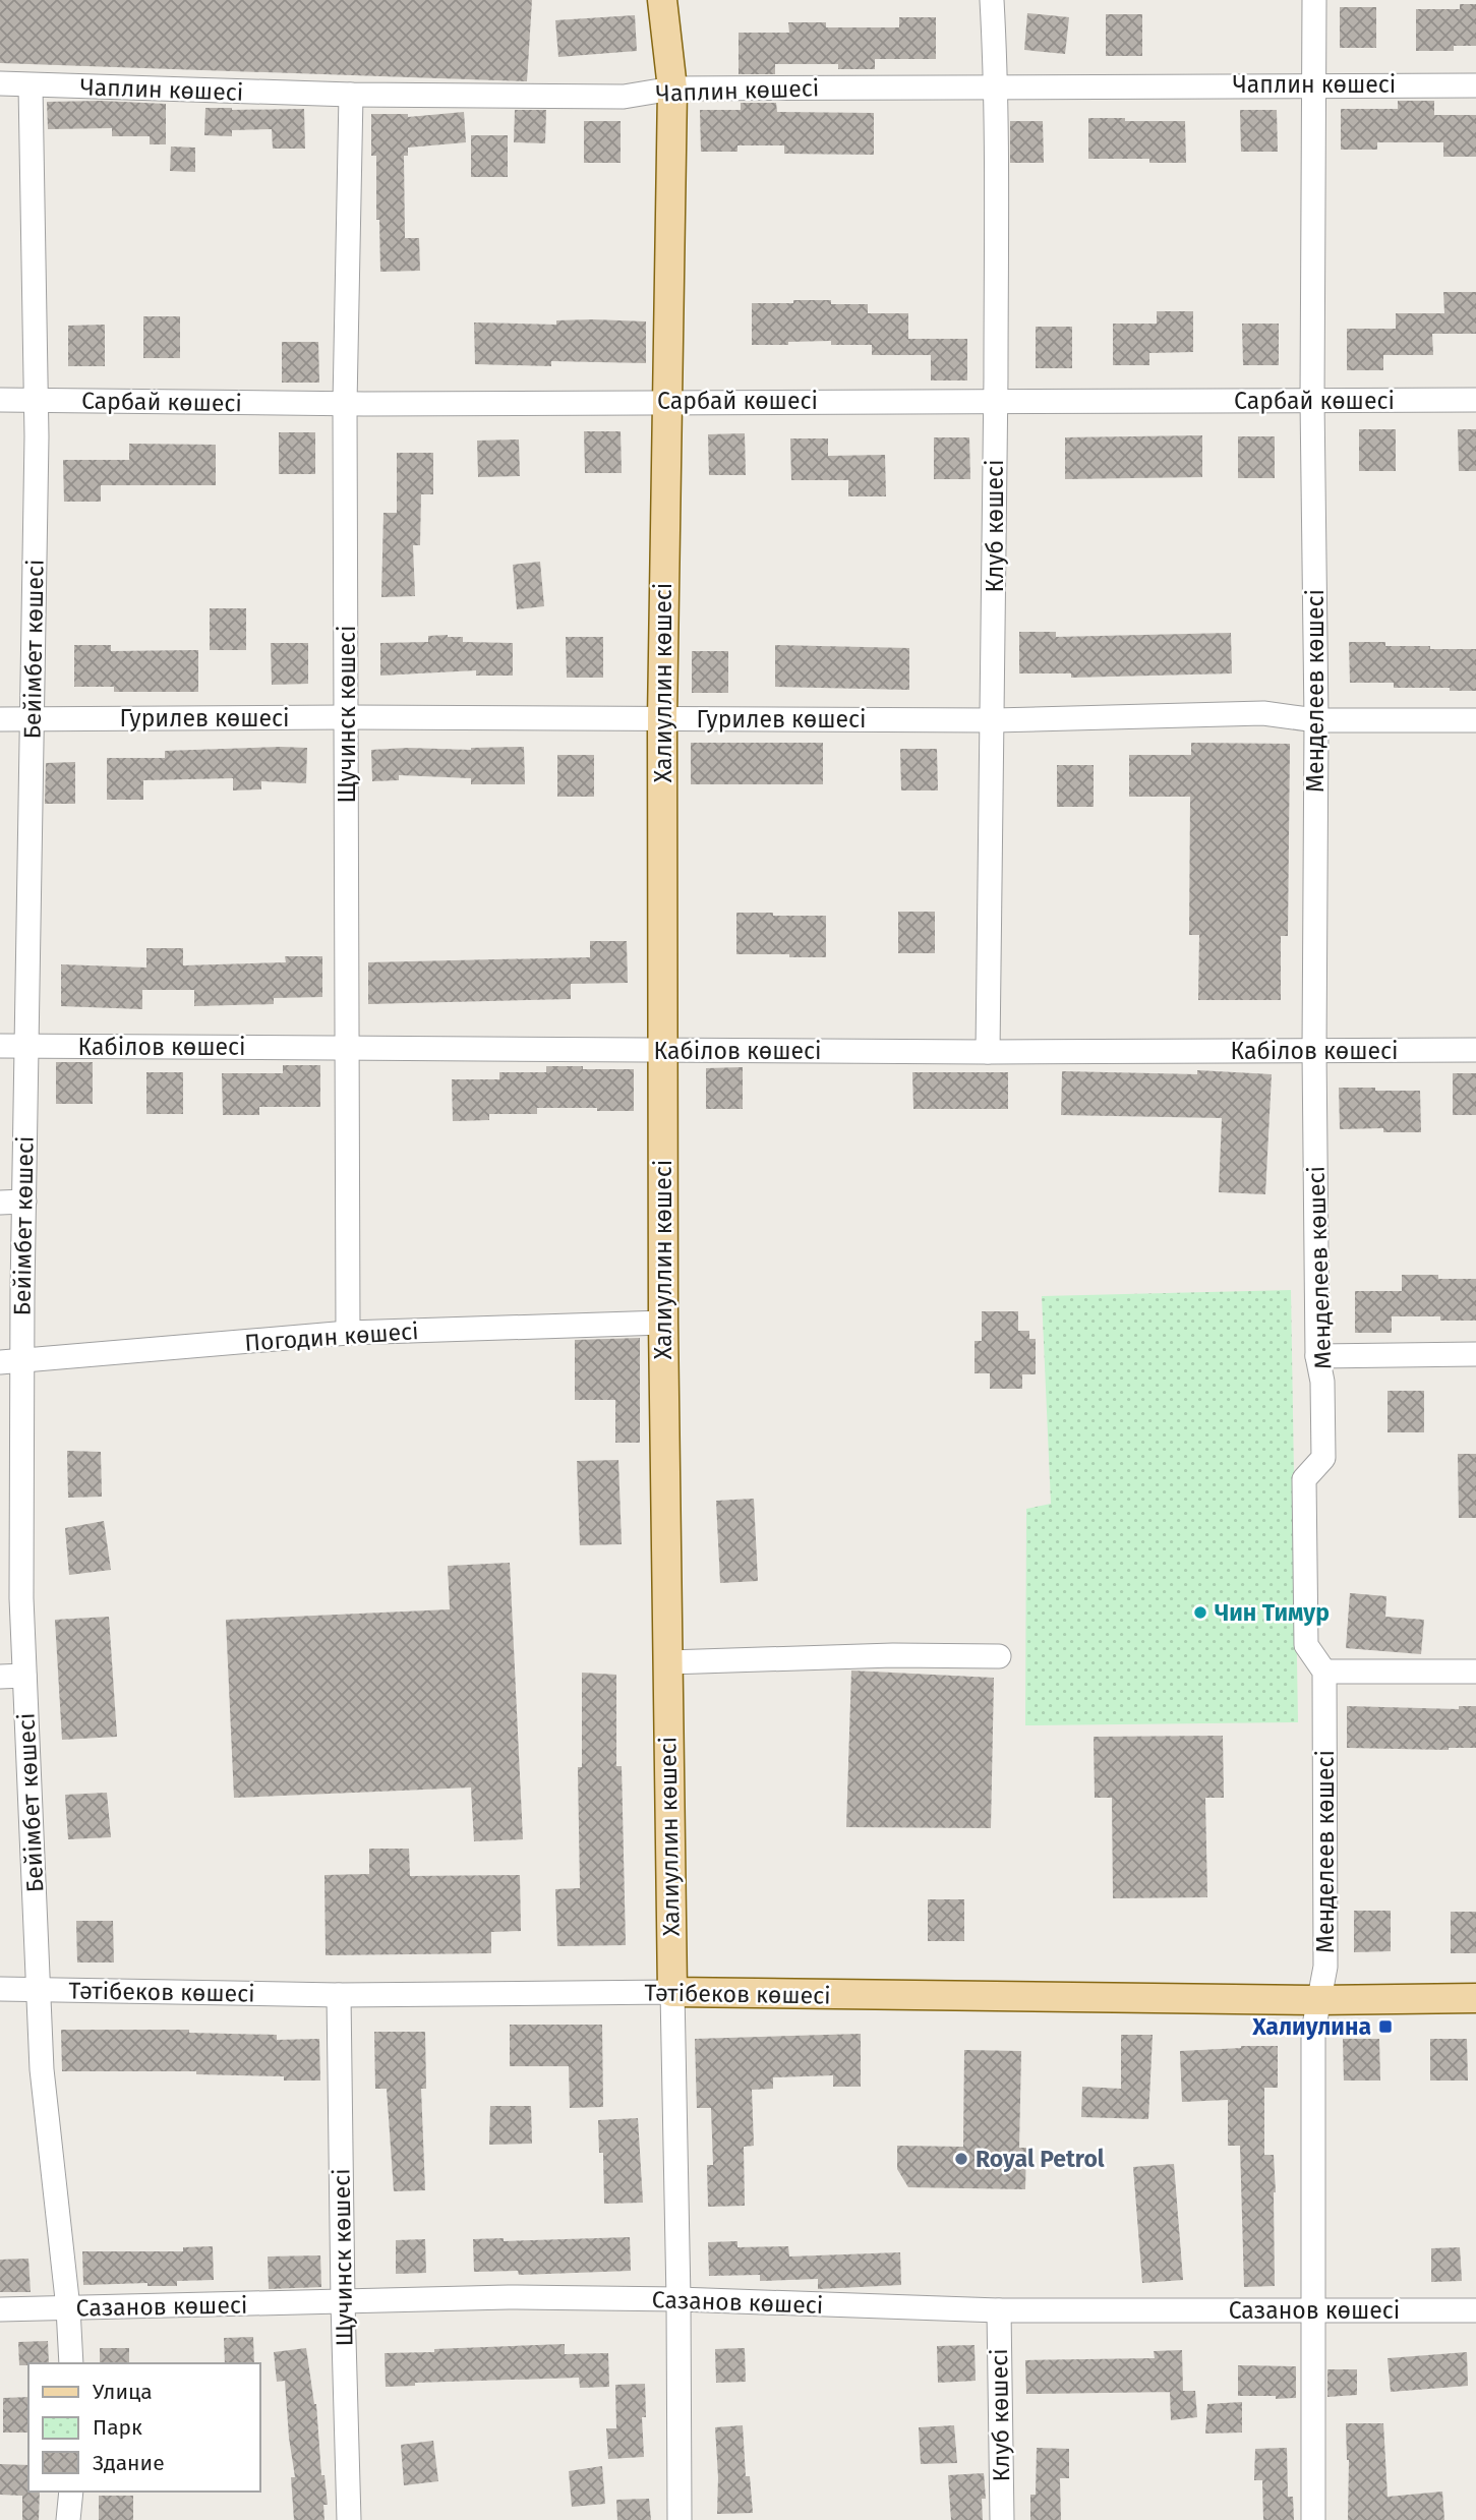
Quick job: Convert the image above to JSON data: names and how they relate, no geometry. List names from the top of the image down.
{
  "streets": {
    "main road": ["Халиуллин көшесі", "Тәтібеков көшесі"],
    "street": [
      "Чаплин көшесі",
      "Сарбай көшесі",
      "Клуб көшесі",
      "Бейімбет көшесі",
      "Менделеев көшесі",
      "Щучинск көшесі",
      "Гурилев көшесі",
      "Кабілов көшесі",
      "Погодин көшесі",
      "Сазанов көшесі"
    ]
  },
  "crossings": [
    ["Чаплин көшесі", "Клуб көшесі"],
    ["Чаплин көшесі", "Бейімбет көшесі"],
    ["Чаплин көшесі", "Халиуллин көшесі"],
    ["Чаплин көшесі", "Менделеев көшесі"],
    ["Чаплин көшесі", "Щучинск көшесі"],
    ["Сарбай көшесі", "Клуб көшесі"],
    ["Сарбай көшесі", "Бейімбет көшесі"],
    ["Сарбай көшесі", "Халиуллин көшесі"],
    ["Сарбай көшесі", "Менделеев көшесі"],
    ["Сарбай көшесі", "Щучинск көшесі"],
    ["Клуб көшесі", "Гурилев көшесі"],
    ["Клуб көшесі", "Кабілов көшесі"],
    ["Клуб көшесі", "Сазанов көшесі"],
    ["Бейімбет көшесі", "Гурилев көшесі"],
    ["Бейімбет көшесі", "Кабілов көшесі"],
    ["Бейімбет көшесі", "Погодин көшесі"],
    ["Бейімбет көшесі", "Тәтібеков көшесі"],
    ["Бейімбет көшесі", "Сазанов көшесі"],
    ["Халиуллин көшесі", "Гурилев көшесі"],
    ["Халиуллин көшесі", "Кабілов көшесі"],
    ["Халиуллин көшесі", "Погодин көшесі"],
    ["Халиуллин көшесі", "Тәтібеков көшесі"],
    ["Халиуллин көшесі", "Сазанов көшесі"],
    ["Менделеев көшесі", "Гурилев көшесі"],
    ["Менделеев көшесі", "Кабілов көшесі"],
    ["Менделеев көшесі", "Тәтібеков көшесі"],
    ["Менделеев көшесі", "Сазанов көшесі"],
    ["Щучинск көшесі", "Гурилев көшесі"],
    ["Щучинск көшесі", "Кабілов көшесі"],
    ["Щучинск көшесі", "Погодин көшесі"],
    ["Щучинск көшесі", "Тәтібеков көшесі"],
    ["Щучинск көшесі", "Сазанов көшесі"]
  ],
  "places": {
    "other": ["Чин Тимур", "Royal Petrol"],
    "transit": ["Халиулина"]
  },
  "legend": ["Улица", "Парк", "Здание"]
}
